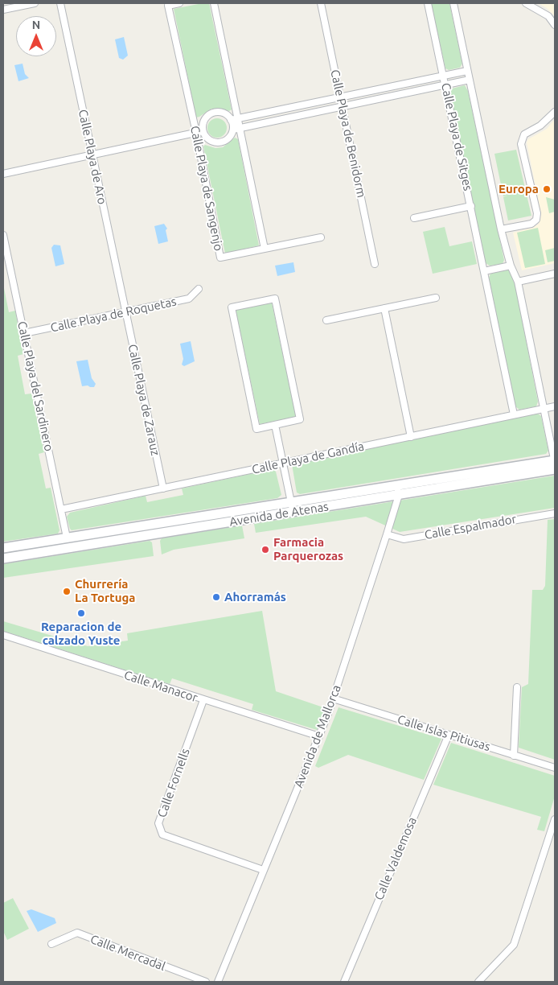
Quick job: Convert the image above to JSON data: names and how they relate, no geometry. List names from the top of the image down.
{
  "streets": {
    "main road": ["Avenida de Atenas"],
    "street": [
      "Calle Playa de Benidorm",
      "Calle Playa de Sitges",
      "Calle Playa de Aro",
      "Calle Playa de Sangenjo",
      "Calle Playa de Roquetas",
      "Calle Playa del Sardinero",
      "Calle Playa de Zarauz",
      "Calle Playa de Gandía",
      "Calle Espalmador",
      "Calle Manacor",
      "Calle Islas Pitiusas",
      "Avenida de Mallorca",
      "Calle Fornells",
      "Calle Valdemosa",
      "Calle Mercadal"
    ]
  },
  "crossings": [
    ["Calle Playa de Sitges", "Calle Playa de Gandía"],
    ["Calle Playa de Sitges", "Avenida de Atenas"],
    ["Calle Playa de Aro", "Calle Playa de Roquetas"],
    ["Calle Playa de Aro", "Calle Playa de Zarauz"],
    ["Calle Playa de Roquetas", "Calle Playa del Sardinero"],
    ["Calle Playa de Roquetas", "Calle Playa de Zarauz"],
    ["Calle Playa del Sardinero", "Calle Playa de Gandía"],
    ["Calle Playa del Sardinero", "Avenida de Atenas"],
    ["Calle Playa de Zarauz", "Calle Playa de Gandía"],
    ["Avenida de Atenas", "Avenida de Mallorca"],
    ["Calle Espalmador", "Avenida de Mallorca"],
    ["Calle Manacor", "Avenida de Mallorca"],
    ["Calle Manacor", "Calle Fornells"],
    ["Calle Islas Pitiusas", "Avenida de Mallorca"],
    ["Calle Islas Pitiusas", "Calle Valdemosa"],
    ["Avenida de Mallorca", "Calle Fornells"]
  ],
  "places": [
    "Europa",
    "Farmacia Parquerozas",
    "Churrería La Tortuga",
    "Ahorramás",
    "Reparacion de calzado Yuste"
  ],
  "north": "top"
}
